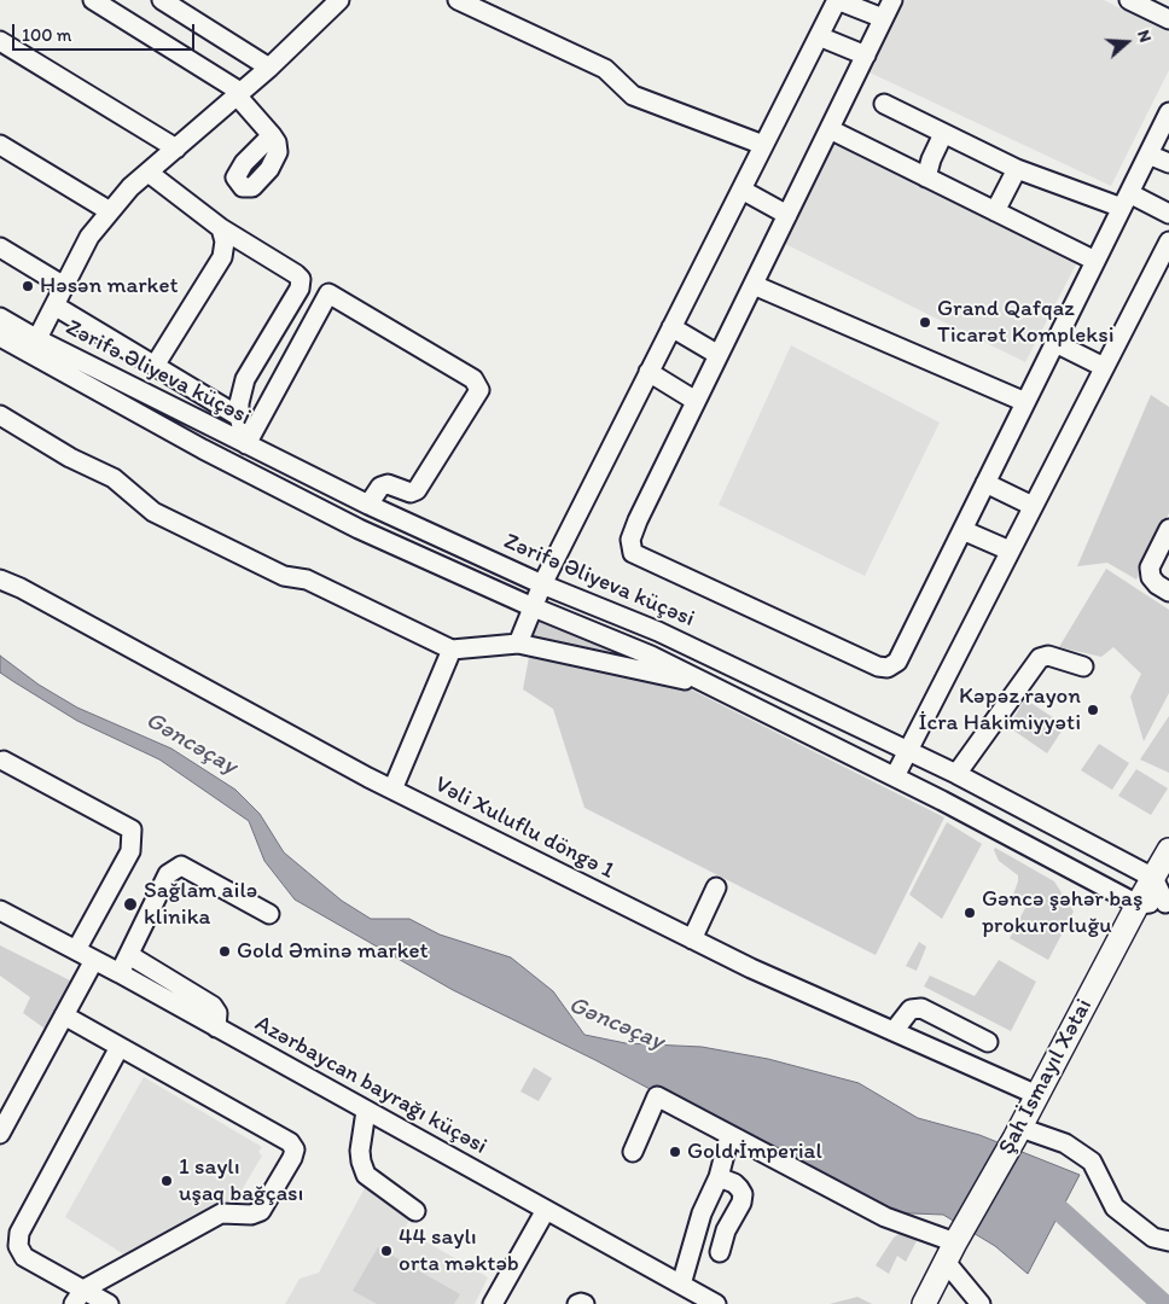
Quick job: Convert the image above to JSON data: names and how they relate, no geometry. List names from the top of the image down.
{
  "streets": {
    "main road": ["Şah İsmayıl Xətai"],
    "street": ["Zərifə Əliyeva küçəsi", "Vəli Xuluflu döngə 1", "Azərbaycan bayrağı küçəsi"]
  },
  "crossings": [
    ["Zərifə Əliyeva küçəsi", "Şah İsmayıl Xətai"],
    ["Vəli Xuluflu döngə 1", "Şah İsmayıl Xətai"]
  ],
  "water": ["Gəncəçay"],
  "places": [
    "Həsən market",
    "Grand Qafqaz Ticarət Kompleksi",
    "Kəpəz rayon İcra Hakimiyyəti",
    "Sağlam ailə klinika",
    "Gəncə şəhər baş prokurorluğu",
    "Gold Əminə market",
    "Gold İmperial",
    "1 saylı uşaq bağçası",
    "44 saylı orta məktəb"
  ],
  "scale_bar": "100 m",
  "north": "right"
}
